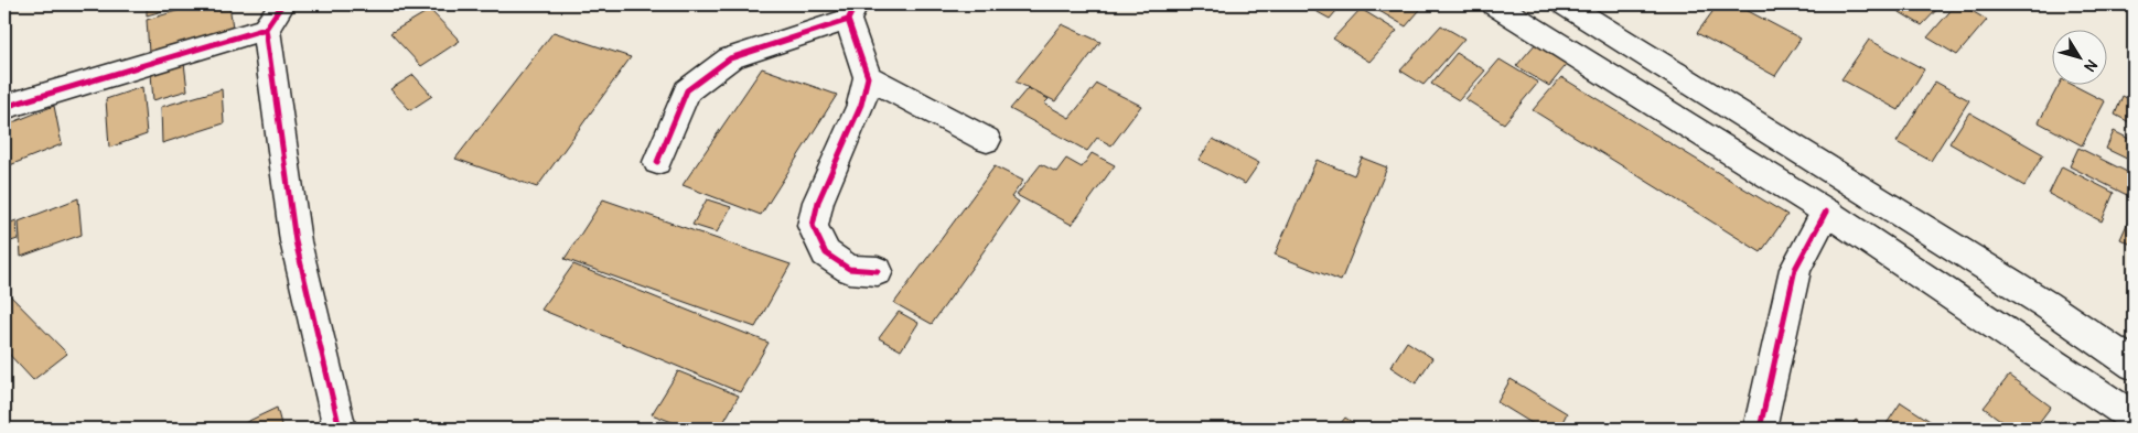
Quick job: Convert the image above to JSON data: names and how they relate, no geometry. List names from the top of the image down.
{
  "north": "bottom right"
}
